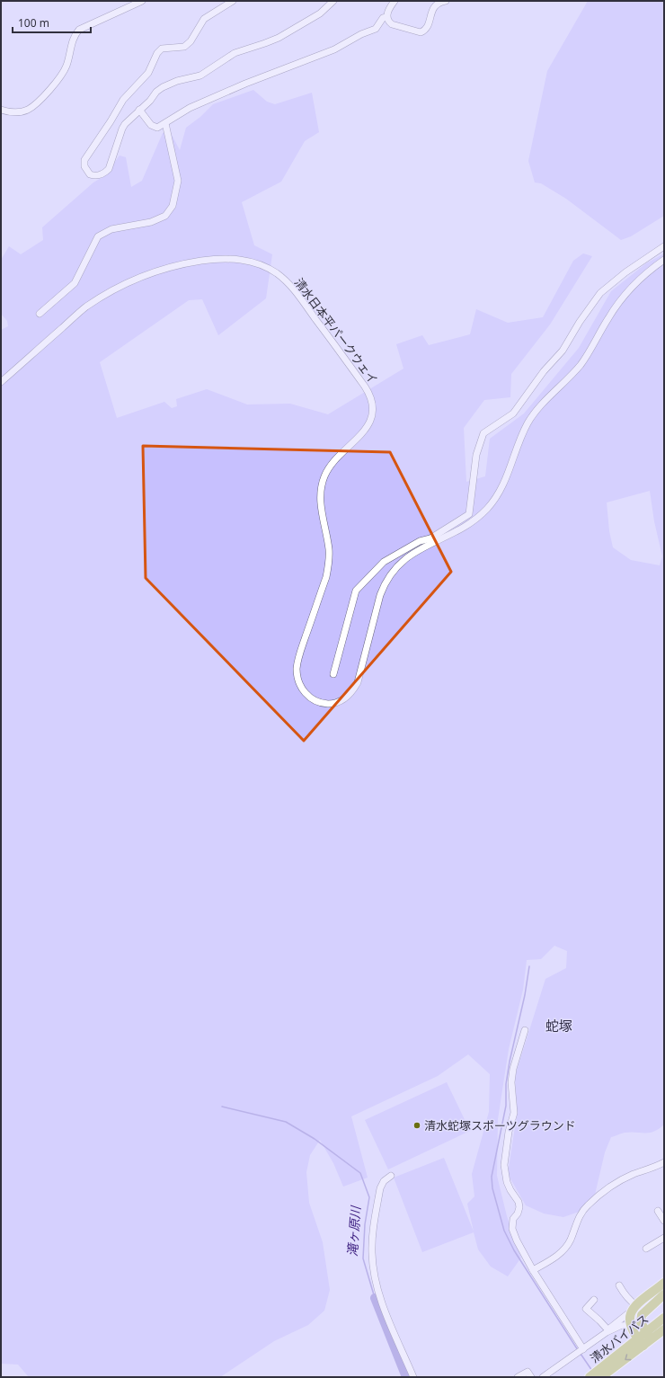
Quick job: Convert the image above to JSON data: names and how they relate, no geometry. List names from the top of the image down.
{
  "streets": {
    "highway": ["清水バイパス"],
    "street": ["清水日本平パークウェイ"]
  },
  "districts": ["蛇塚"],
  "water": ["滝ヶ原川"],
  "places": ["清水蛇塚スポーツグラウンド"],
  "scale_bar": "100 m"
}
